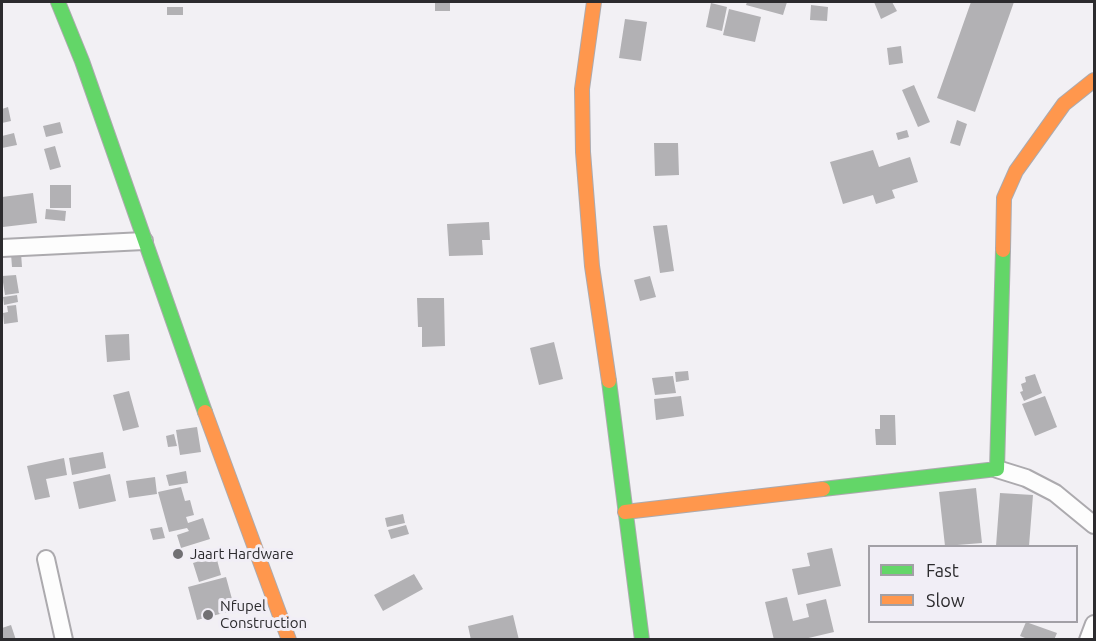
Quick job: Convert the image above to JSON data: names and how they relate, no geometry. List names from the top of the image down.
{
  "places": ["Jaart Hardware", "Nfupel Construction"],
  "legend": ["Fast", "Slow"]
}
